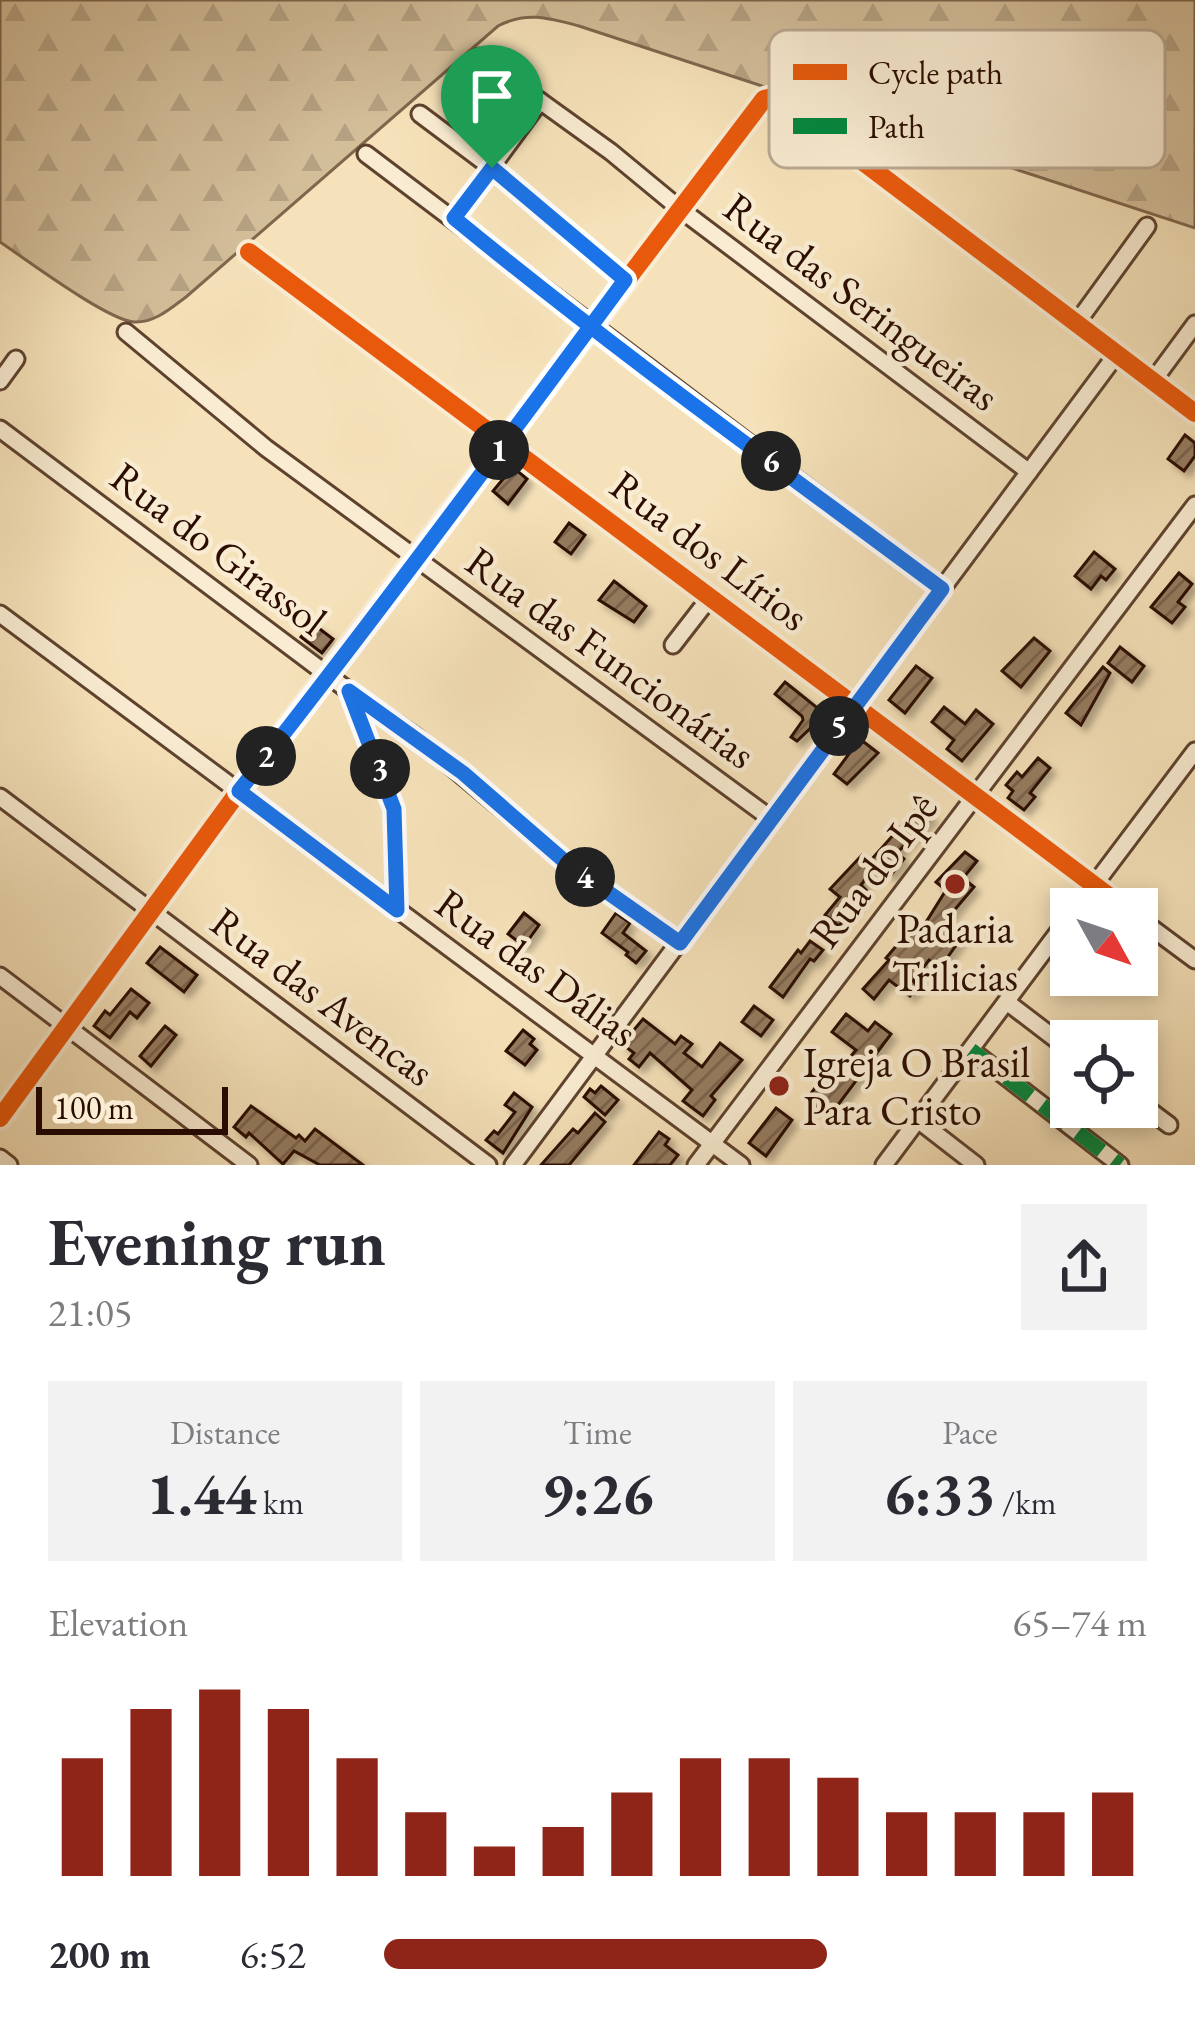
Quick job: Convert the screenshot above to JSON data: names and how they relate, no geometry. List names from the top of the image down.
{
  "streets": {
    "street": [
      "Rua das Seringueiras",
      "Rua do Girassol",
      "Rua dos Lírios",
      "Rua das Funcionárias",
      "Rua do Ipê",
      "Rua das Dálias",
      "Rua das Avencas"
    ]
  },
  "crossings": [
    ["Rua dos Lírios", "Rua do Ipê"],
    ["Rua do Ipê", "Rua das Dálias"]
  ],
  "places": ["Padaria Trilicias", "Igreja O Brasil Para Cristo"],
  "legend": ["Cycle path", "Path"],
  "scale_bar": "100 m",
  "north": "bottom right",
  "page": {
    "pins": [
      "1",
      "6",
      "5",
      "2",
      "3",
      "4"
    ],
    "scale": "100 m",
    "heading": ["Evening run", "21:05"],
    "stats": [
      ["Distance", "1.44 km"],
      ["Time", "9:26"],
      ["Pace", "6:33 /km"]
    ],
    "chart": ["Elevation", "65–74 m"],
    "list": [
      {
        "name": "200 m",
        "note": "6:52"
      }
    ]
  }
}
